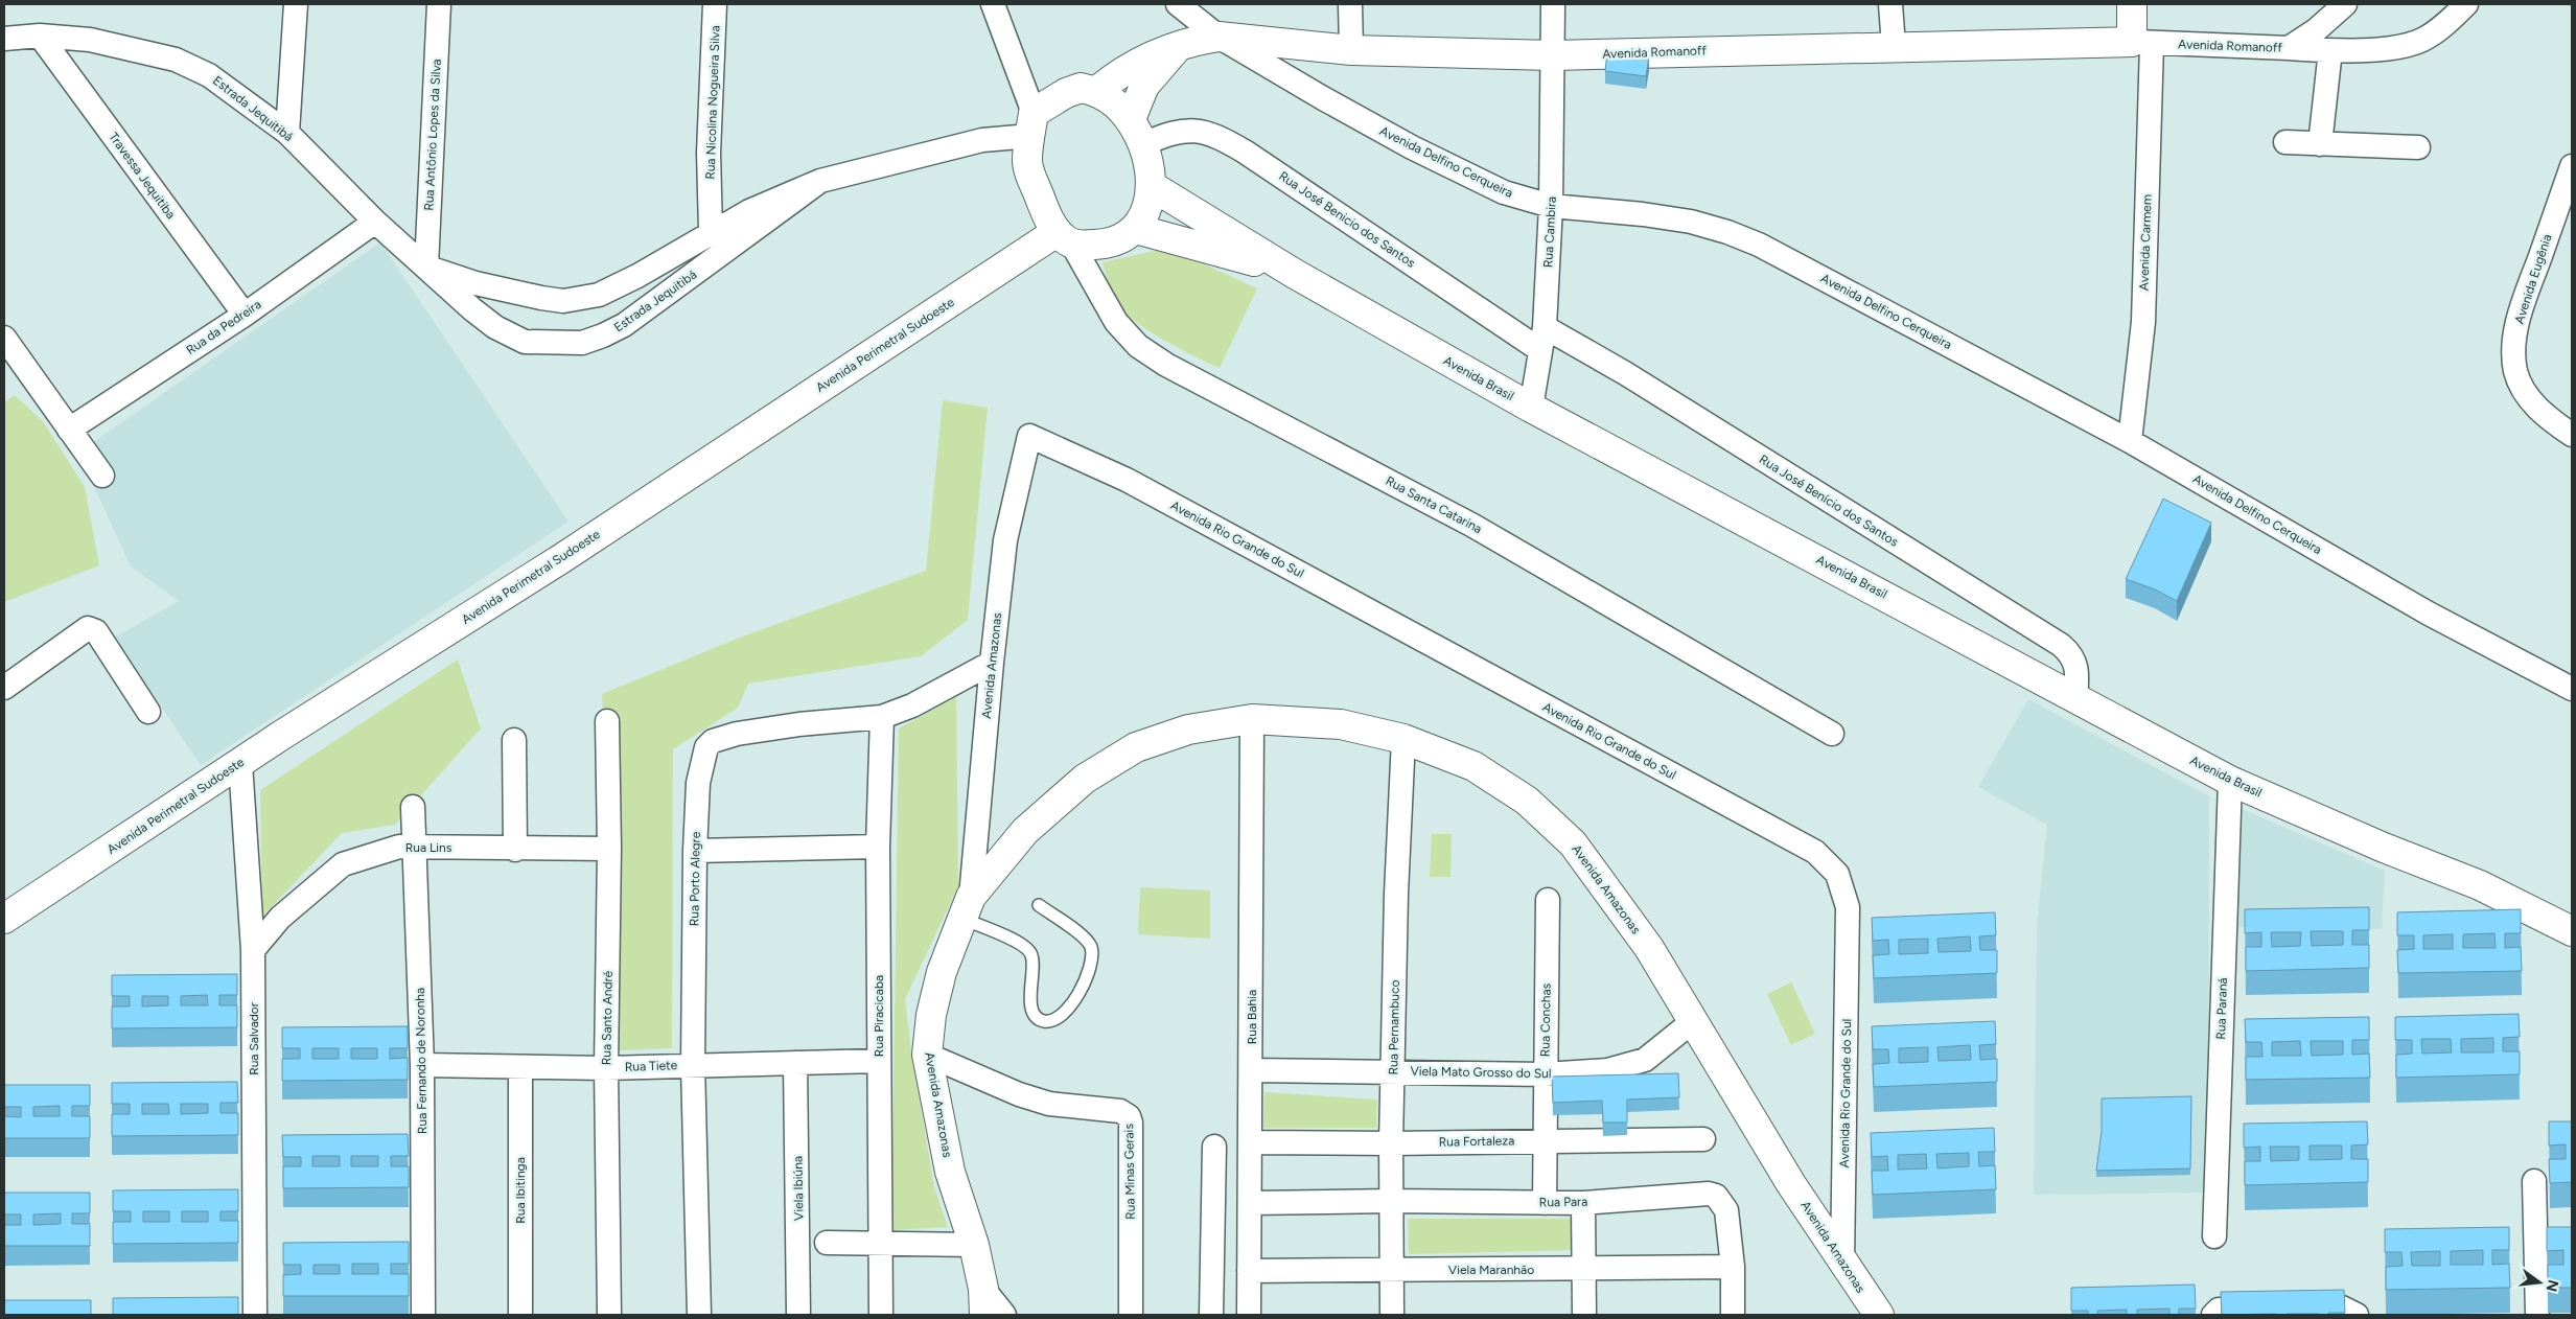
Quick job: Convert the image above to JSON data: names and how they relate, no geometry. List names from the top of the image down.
{
  "streets": {
    "main road": [
      "Avenida Romanoff",
      "Avenida Perimetral Sudoeste",
      "Avenida Brasil",
      "Avenida Amazonas"
    ],
    "street": [
      "Rua Nicolina Nogueira Silva",
      "Estrada Jequitibá",
      "Rua Antônio Lopes da Silva",
      "Avenida Delfino Cerqueira",
      "Travessa Jequitiba",
      "Rua José Benicio dos Santos",
      "Rua Cambira",
      "Avenida Carmem",
      "Avenida Eugênia",
      "Rua da Pedreira",
      "Rua José Benício dos Santos",
      "Rua Santa Catarina",
      "Avenida Rio Grande do Sul",
      "Rua Lins",
      "Rua Porto Alegre",
      "Rua Paraná",
      "Rua Piracicaba",
      "Rua Bahia",
      "Rua Santo André",
      "Rua Conchas",
      "Rua Pernambuco",
      "Rua Salvador",
      "Rua Fernando de Noronha",
      "Rua Tiete",
      "Viela Mato Grosso do Sul",
      "Rua Fortaleza",
      "Rua Minas Gerais",
      "Viela Ibiúna",
      "Rua Ibitinga",
      "Rua Para",
      "Viela Maranhão"
    ]
  },
  "crossings": [
    ["Avenida Romanoff", "Estrada Jequitibá"],
    ["Avenida Romanoff", "Avenida Delfino Cerqueira"],
    ["Avenida Romanoff", "Rua José Benicio dos Santos"],
    ["Avenida Romanoff", "Rua Cambira"],
    ["Avenida Romanoff", "Avenida Carmem"],
    ["Avenida Romanoff", "Avenida Perimetral Sudoeste"],
    ["Avenida Romanoff", "Avenida Brasil"],
    ["Avenida Romanoff", "Rua Santa Catarina"],
    ["Rua Nicolina Nogueira Silva", "Estrada Jequitibá"],
    ["Estrada Jequitibá", "Rua Antônio Lopes da Silva"],
    ["Estrada Jequitibá", "Travessa Jequitiba"],
    ["Estrada Jequitibá", "Rua José Benicio dos Santos"],
    ["Estrada Jequitibá", "Rua da Pedreira"],
    ["Estrada Jequitibá", "Avenida Perimetral Sudoeste"],
    ["Estrada Jequitibá", "Avenida Brasil"],
    ["Estrada Jequitibá", "Rua Santa Catarina"],
    ["Avenida Delfino Cerqueira", "Rua Cambira"],
    ["Avenida Delfino Cerqueira", "Avenida Carmem"],
    ["Travessa Jequitiba", "Rua da Pedreira"],
    ["Rua José Benicio dos Santos", "Rua Cambira"],
    ["Rua José Benicio dos Santos", "Avenida Perimetral Sudoeste"],
    ["Rua José Benicio dos Santos", "Avenida Brasil"],
    ["Rua José Benicio dos Santos", "Rua José Benício dos Santos"],
    ["Rua José Benicio dos Santos", "Rua Santa Catarina"],
    ["Rua Cambira", "Avenida Brasil"],
    ["Rua Cambira", "Rua José Benício dos Santos"],
    ["Avenida Perimetral Sudoeste", "Avenida Brasil"],
    ["Avenida Perimetral Sudoeste", "Rua Santa Catarina"],
    ["Avenida Perimetral Sudoeste", "Rua Salvador"],
    ["Avenida Brasil", "Rua José Benício dos Santos"],
    ["Avenida Brasil", "Rua Santa Catarina"],
    ["Avenida Brasil", "Rua Paraná"],
    ["Avenida Rio Grande do Sul", "Avenida Amazonas"],
    ["Avenida Amazonas", "Rua Porto Alegre"],
    ["Avenida Amazonas", "Rua Bahia"],
    ["Avenida Amazonas", "Rua Pernambuco"],
    ["Avenida Amazonas", "Viela Mato Grosso do Sul"],
    ["Avenida Amazonas", "Rua Minas Gerais"],
    ["Rua Lins", "Rua Santo André"],
    ["Rua Lins", "Rua Salvador"],
    ["Rua Lins", "Rua Fernando de Noronha"],
    ["Rua Porto Alegre", "Rua Piracicaba"],
    ["Rua Porto Alegre", "Rua Tiete"],
    ["Rua Piracicaba", "Rua Tiete"],
    ["Rua Bahia", "Viela Mato Grosso do Sul"],
    ["Rua Bahia", "Rua Fortaleza"],
    ["Rua Bahia", "Rua Para"],
    ["Rua Bahia", "Viela Maranhão"],
    ["Rua Santo André", "Rua Tiete"],
    ["Rua Conchas", "Viela Mato Grosso do Sul"],
    ["Rua Conchas", "Rua Fortaleza"],
    ["Rua Conchas", "Rua Para"],
    ["Rua Pernambuco", "Viela Mato Grosso do Sul"],
    ["Rua Pernambuco", "Rua Fortaleza"],
    ["Rua Pernambuco", "Rua Para"],
    ["Rua Pernambuco", "Viela Maranhão"],
    ["Rua Fernando de Noronha", "Rua Tiete"],
    ["Rua Tiete", "Viela Ibiúna"],
    ["Rua Tiete", "Rua Ibitinga"],
    ["Rua Para", "Viela Maranhão"]
  ],
  "north": "right"
}
